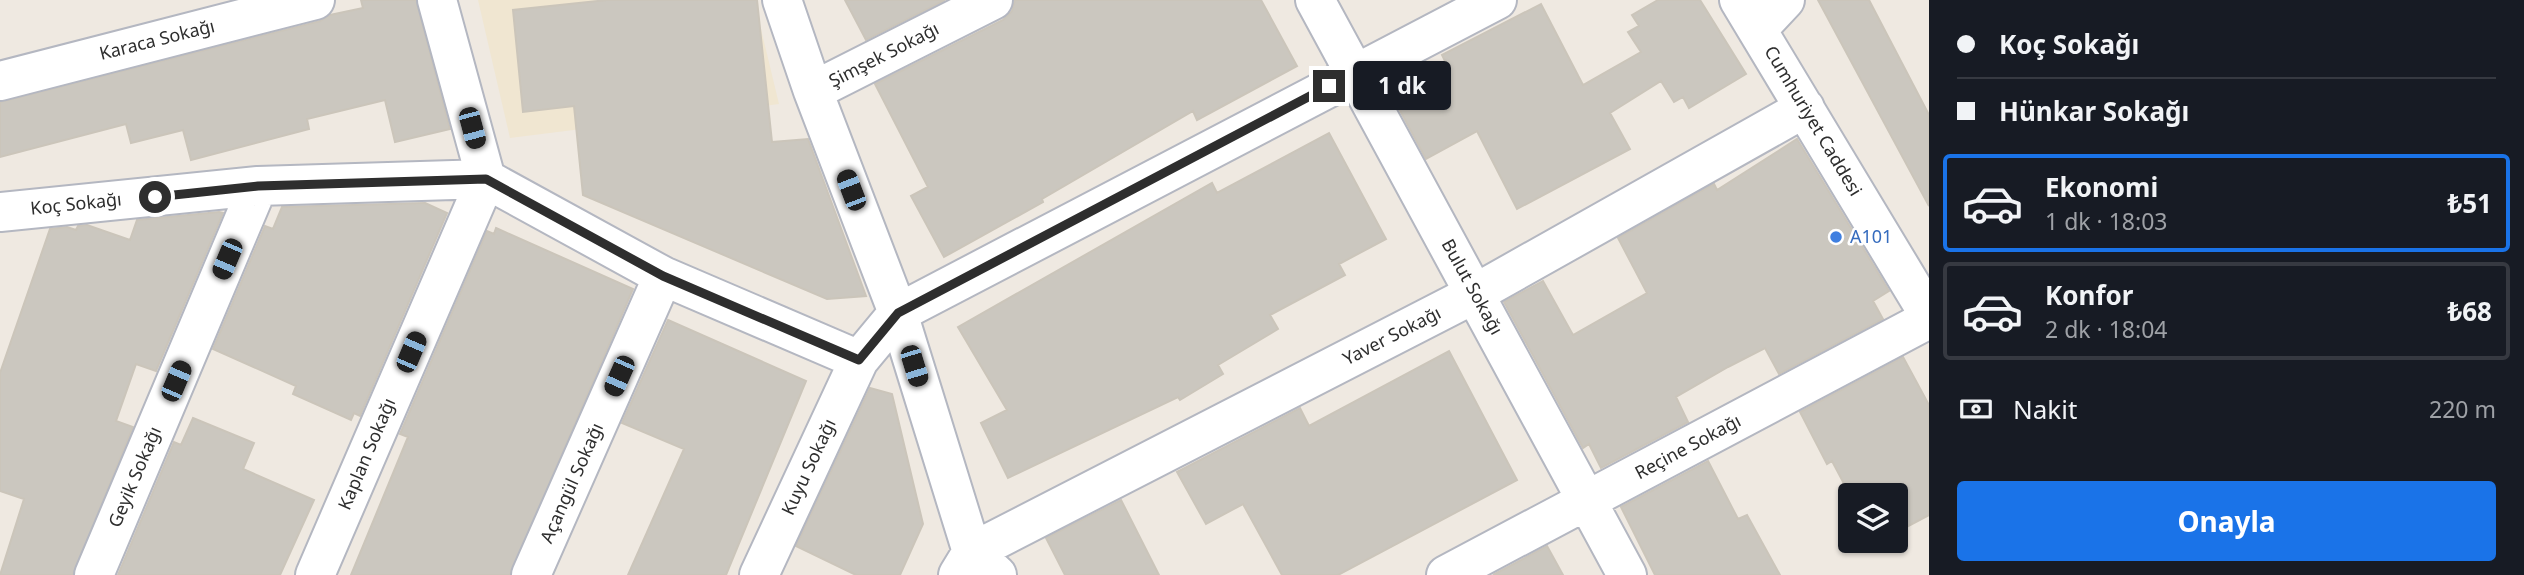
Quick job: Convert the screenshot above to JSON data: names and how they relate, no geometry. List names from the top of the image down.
{
  "streets": {
    "street": [
      "Karaca Sokağı",
      "Şimşek Sokağı",
      "Cumhuriyet Caddesi",
      "Koç Sokağı",
      "Bulut Sokağı",
      "Yaver Sokağı",
      "Reçine Sokağı",
      "Kaplan Sokağı",
      "Kuyu Sokağı",
      "Geyik Sokağı",
      "Açangül Sokağı"
    ]
  },
  "crossings": [
    ["Cumhuriyet Caddesi", "Yaver Sokağı"],
    ["Cumhuriyet Caddesi", "Reçine Sokağı"],
    ["Koç Sokağı", "Kaplan Sokağı"],
    ["Koç Sokağı", "Geyik Sokağı"],
    ["Bulut Sokağı", "Yaver Sokağı"],
    ["Bulut Sokağı", "Reçine Sokağı"]
  ],
  "places": ["A101"],
  "page": {
    "banner": ["Koç Sokağı", "Hünkar Sokağı"],
    "bubble": "1 dk",
    "list": [
      {
        "name": "Ekonomi",
        "note": "1 dk · 18:03",
        "value": "₺51"
      },
      {
        "name": "Konfor",
        "note": "2 dk · 18:04",
        "value": "₺68"
      }
    ],
    "pay": ["Nakit", "220 m"],
    "buttons": "Onayla"
  }
}
